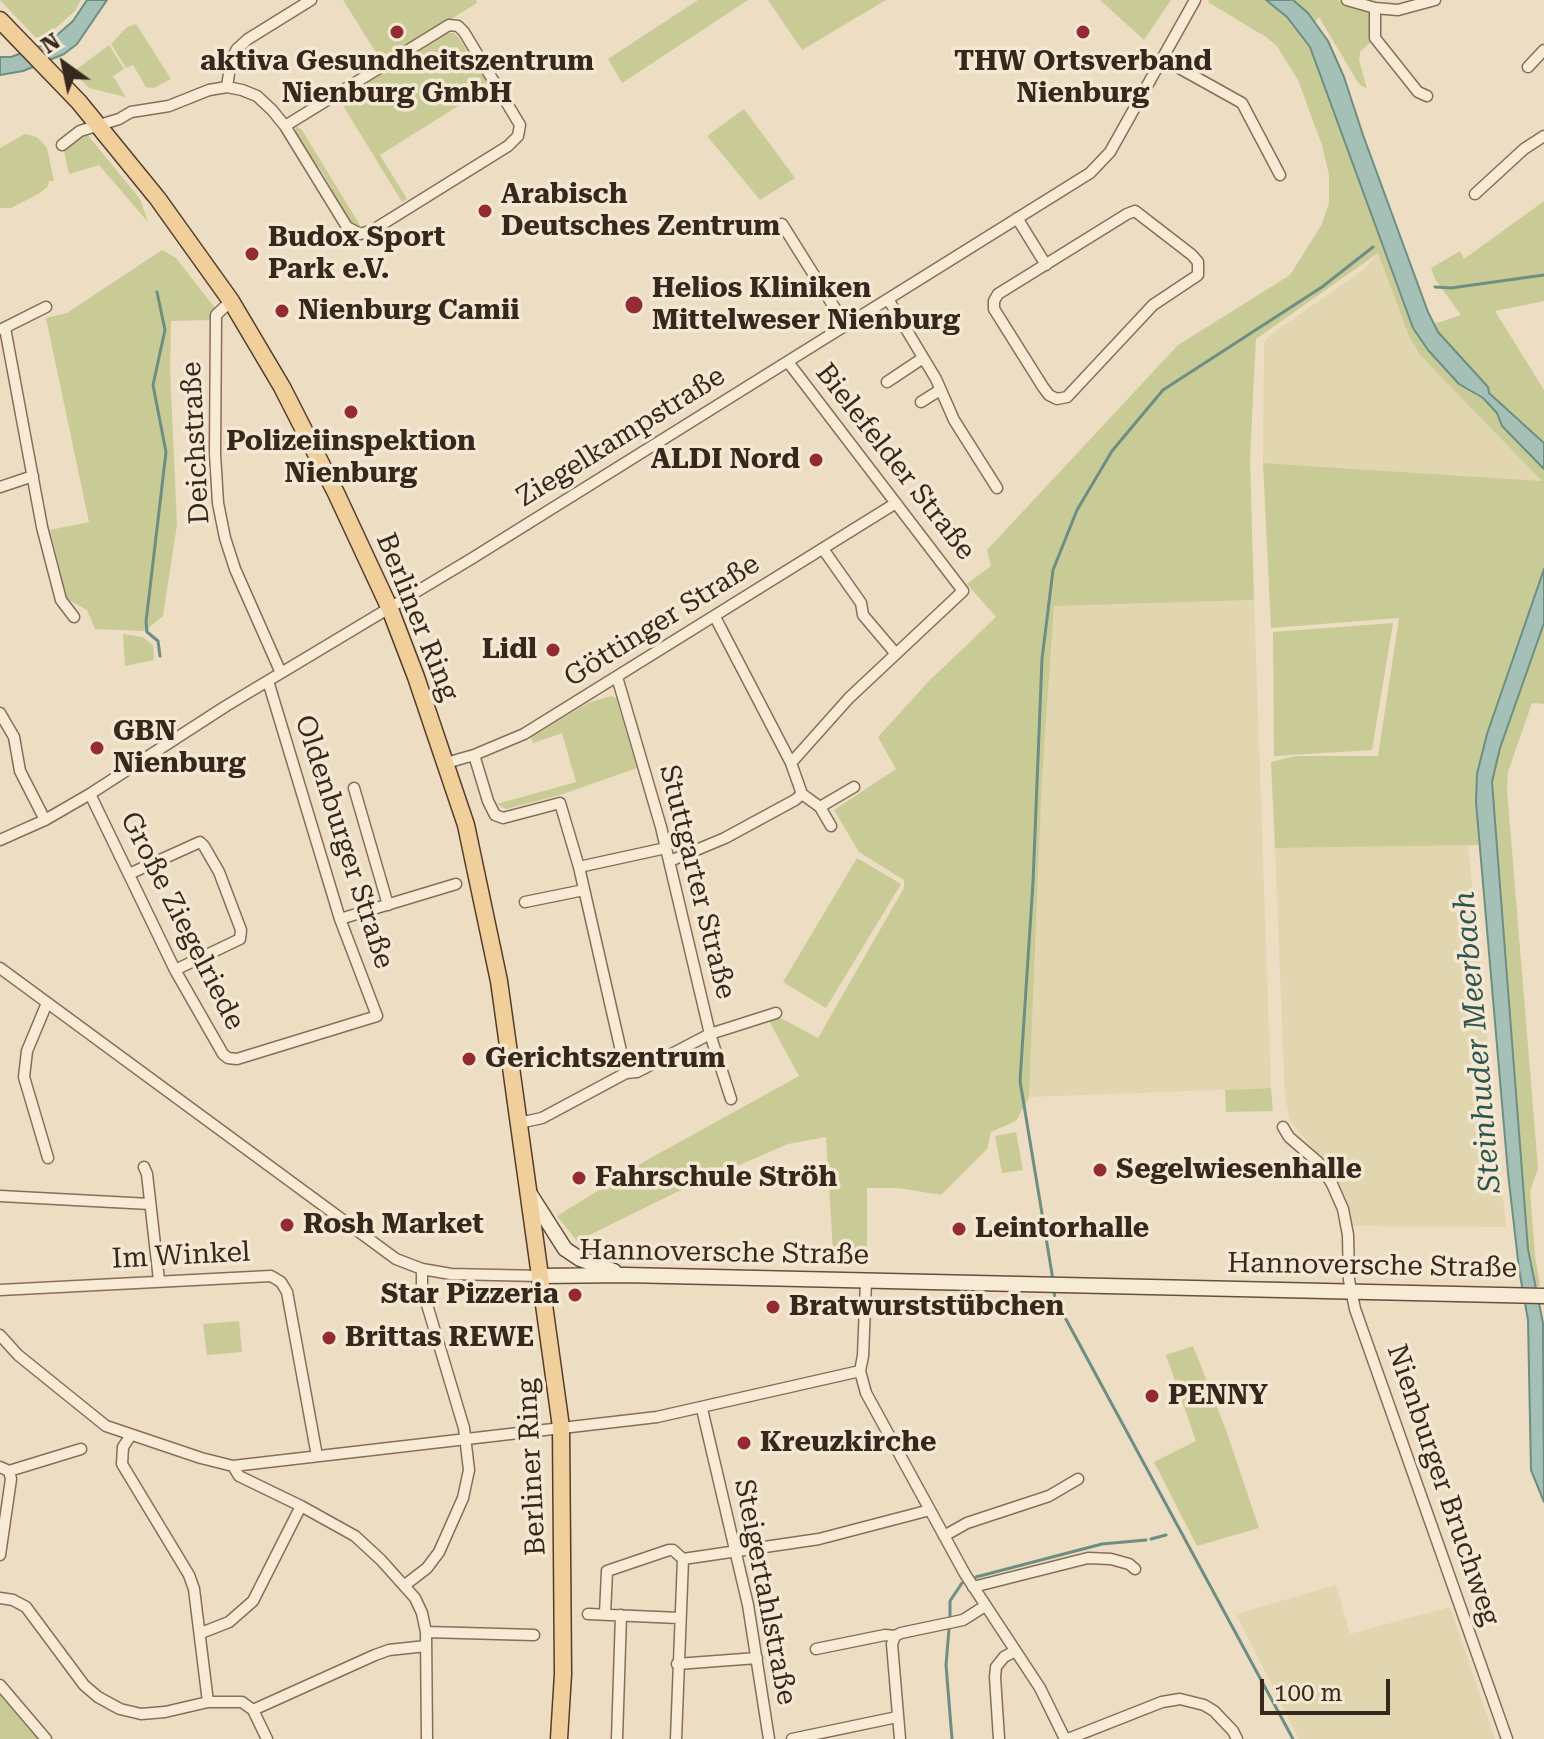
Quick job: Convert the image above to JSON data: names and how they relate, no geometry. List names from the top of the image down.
{
  "streets": {
    "main road": ["Berliner Ring"],
    "street": [
      "Ziegelkampstraße",
      "Deichstraße",
      "Bielefelder Straße",
      "Göttinger Straße",
      "Oldenburger Straße",
      "Stuttgarter Straße",
      "Große Ziegelriede",
      "Hannoversche Straße",
      "Im Winkel",
      "Nienburger Bruchweg",
      "Steigertahlstraße"
    ]
  },
  "crossings": [
    ["Ziegelkampstraße", "Deichstraße"],
    ["Ziegelkampstraße", "Bielefelder Straße"],
    ["Ziegelkampstraße", "Berliner Ring"],
    ["Ziegelkampstraße", "Oldenburger Straße"],
    ["Ziegelkampstraße", "Große Ziegelriede"],
    ["Deichstraße", "Berliner Ring"],
    ["Bielefelder Straße", "Göttinger Straße"],
    ["Berliner Ring", "Göttinger Straße"],
    ["Berliner Ring", "Hannoversche Straße"],
    ["Göttinger Straße", "Stuttgarter Straße"],
    ["Oldenburger Straße", "Große Ziegelriede"],
    ["Hannoversche Straße", "Nienburger Bruchweg"]
  ],
  "water": ["Steinhuder Meerbach"],
  "places": [
    "aktiva Gesundheitszentrum Nienburg GmbH",
    "THW Ortsverband Nienburg",
    "Arabisch Deutsches Zentrum",
    "Budox Sport Park e.V.",
    "Helios Kliniken Mittelweser Nienburg",
    "Nienburg Camii",
    "Polizeiinspektion Nienburg",
    "ALDI Nord",
    "Lidl",
    "GBN Nienburg",
    "Gerichtszentrum",
    "Segelwiesenhalle",
    "Fahrschule Ströh",
    "Rosh Market",
    "Leintorhalle",
    "Star Pizzeria",
    "Bratwurststübchen",
    "Brittas REWE",
    "PENNY",
    "Kreuzkirche"
  ],
  "scale_bar": "100 m",
  "north": "top left"
}
